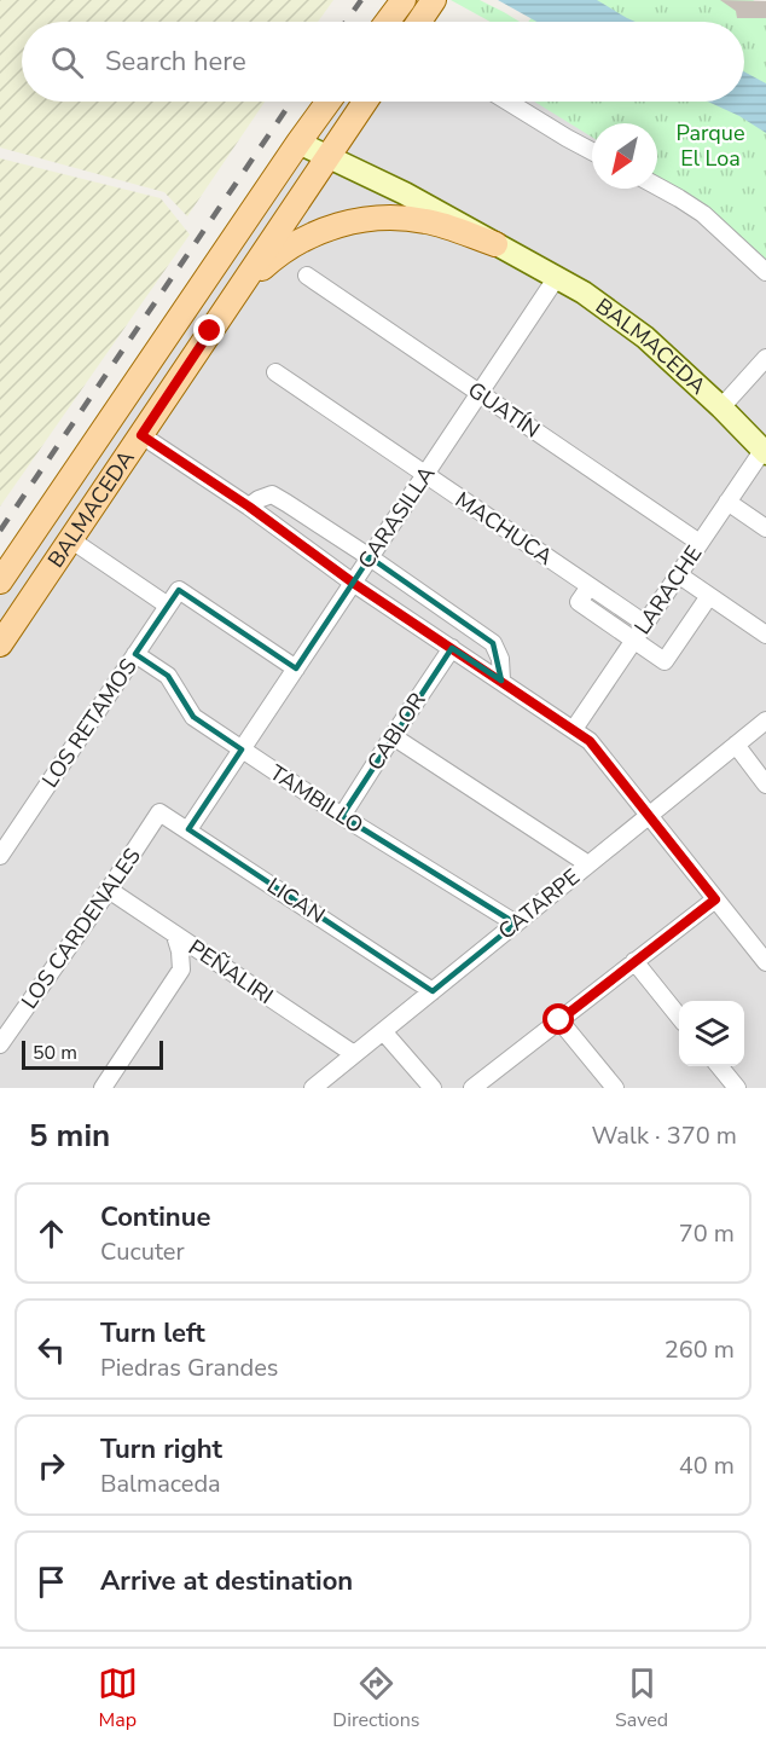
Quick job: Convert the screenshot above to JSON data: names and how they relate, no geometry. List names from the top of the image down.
{
  "streets": {
    "main road": ["BALMACEDA"],
    "street": [
      "GUATÍN",
      "CARASILLA",
      "MACHUCA",
      "LARACHE",
      "LOS RETAMOS",
      "CABLOR",
      "TAMBILLO",
      "LICAN",
      "CATARPE",
      "LOS CARDENALES",
      "PEÑALIRI"
    ]
  },
  "crossings": [
    ["BALMACEDA", "CARASILLA"],
    ["BALMACEDA", "LARACHE"],
    ["GUATÍN", "CARASILLA"],
    ["GUATÍN", "LARACHE"],
    ["CARASILLA", "MACHUCA"],
    ["CARASILLA", "LOS RETAMOS"],
    ["CARASILLA", "TAMBILLO"],
    ["CARASILLA", "LICAN"],
    ["MACHUCA", "LARACHE"],
    ["LOS RETAMOS", "TAMBILLO"],
    ["CABLOR", "TAMBILLO"],
    ["TAMBILLO", "CATARPE"],
    ["LICAN", "CATARPE"],
    ["LICAN", "LOS CARDENALES"],
    ["CATARPE", "PEÑALIRI"],
    ["LOS CARDENALES", "PEÑALIRI"]
  ],
  "parks": ["Parque El Loa"],
  "scale_bar": "50 m",
  "north": "bottom left",
  "page": {
    "search": "Search here",
    "scale": "50 m",
    "heading": ["5 min", "Walk · 370 m"],
    "list": [
      ["Continue", "Cucuter", "70 m"],
      ["Turn left", "Piedras Grandes", "260 m"],
      ["Turn right", "Balmaceda", "40 m"],
      "Arrive at destination"
    ],
    "nav": ["Map", "Directions", "Saved"]
  }
}
